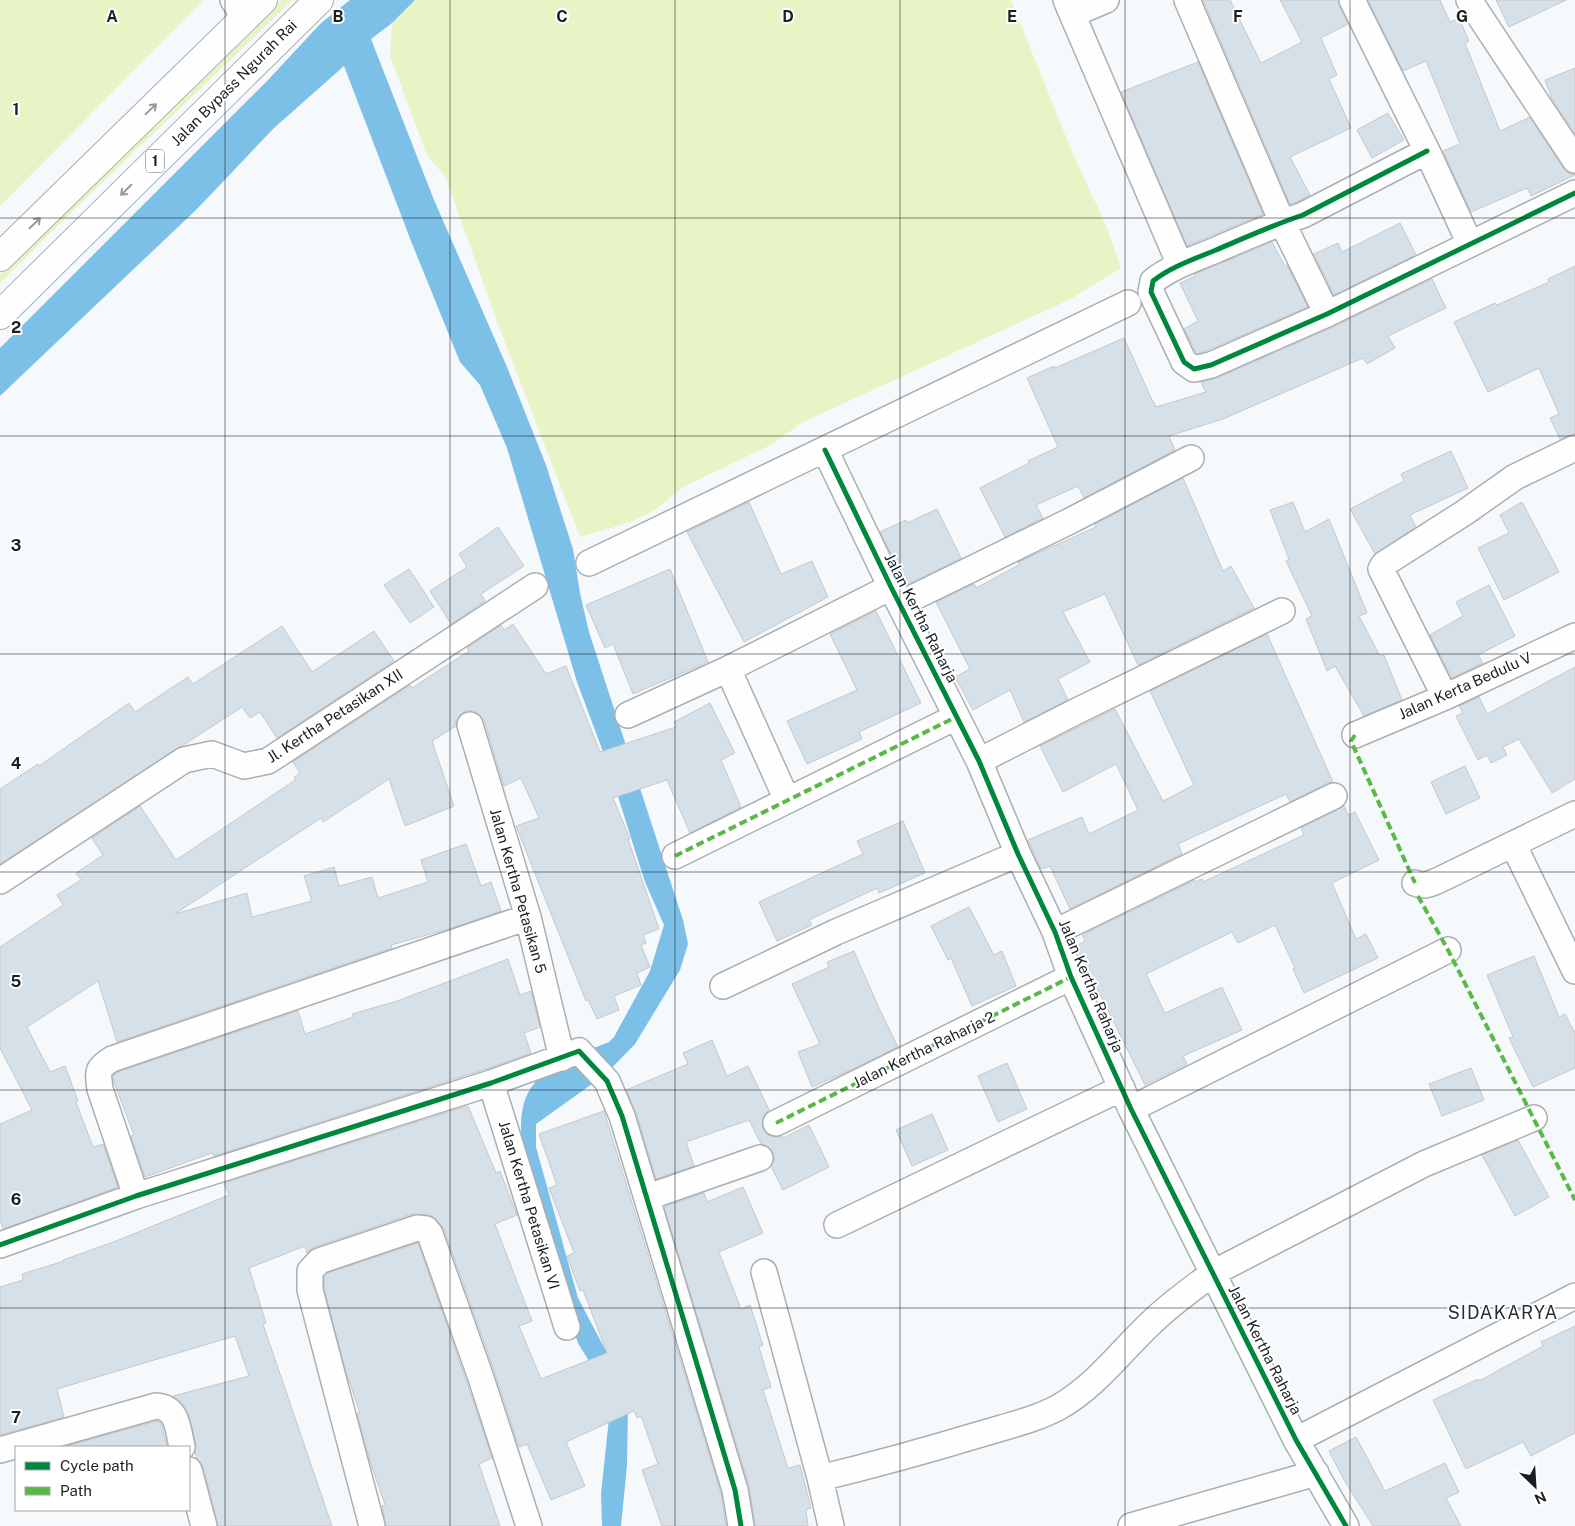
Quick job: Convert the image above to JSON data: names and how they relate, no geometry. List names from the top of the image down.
{
  "streets": {
    "highway": ["Jalan Bypass Ngurah Rai", "1"],
    "street": [
      "Jalan Kertha Raharja",
      "Jalan Kerta Bedulu V",
      "Jl. Kertha Petasikan XII",
      "Jalan Kertha Petasikan 5",
      "Jalan Kertha Raharja 2",
      "Jalan Kertha Petasikan VI"
    ]
  },
  "crossings": [
    ["Jalan Kertha Raharja", "Jalan Kertha Raharja 2"]
  ],
  "districts": ["SIDAKARYA"],
  "legend": ["Cycle path", "Path"],
  "north": "bottom right",
  "grid": {
    "columns": [
      "A",
      "B",
      "C",
      "D",
      "E",
      "F",
      "G"
    ],
    "rows": [
      "1",
      "2",
      "3",
      "4",
      "5",
      "6",
      "7"
    ]
  }
}
